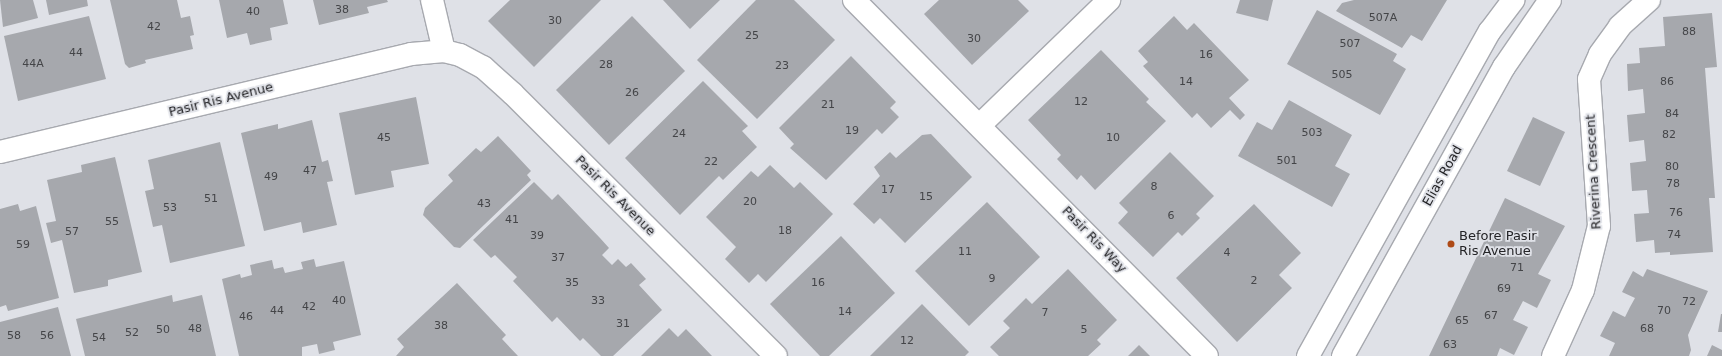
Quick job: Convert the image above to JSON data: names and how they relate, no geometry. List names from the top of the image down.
{
  "streets": {
    "street": [
      "Pasir Ris Avenue",
      "Riverina Crescent",
      "Elias Road",
      "Pasir Ris Way"
    ]
  },
  "places": ["Before Pasir Ris Avenue"],
  "house_numbers": [
    "38",
    "40",
    "507A",
    "30",
    "42",
    "88",
    "25",
    "30",
    "507",
    "44",
    "16",
    "44A",
    "28",
    "23",
    "505",
    "14",
    "86",
    "26",
    "12",
    "21",
    "84",
    "19",
    "503",
    "24",
    "82",
    "45",
    "10",
    "501",
    "22",
    "80",
    "47",
    "49",
    "78",
    "8",
    "17",
    "15",
    "51",
    "20",
    "43",
    "53",
    "76",
    "6",
    "41",
    "55",
    "18",
    "57",
    "74",
    "39",
    "59",
    "11",
    "4",
    "37",
    "71",
    "9",
    "2",
    "35",
    "16",
    "69",
    "40",
    "33",
    "72",
    "42",
    "44",
    "70",
    "14",
    "7",
    "67",
    "46",
    "65",
    "31",
    "38",
    "48",
    "68",
    "50",
    "5",
    "52",
    "58",
    "56",
    "54",
    "12",
    "63"
  ]
}
